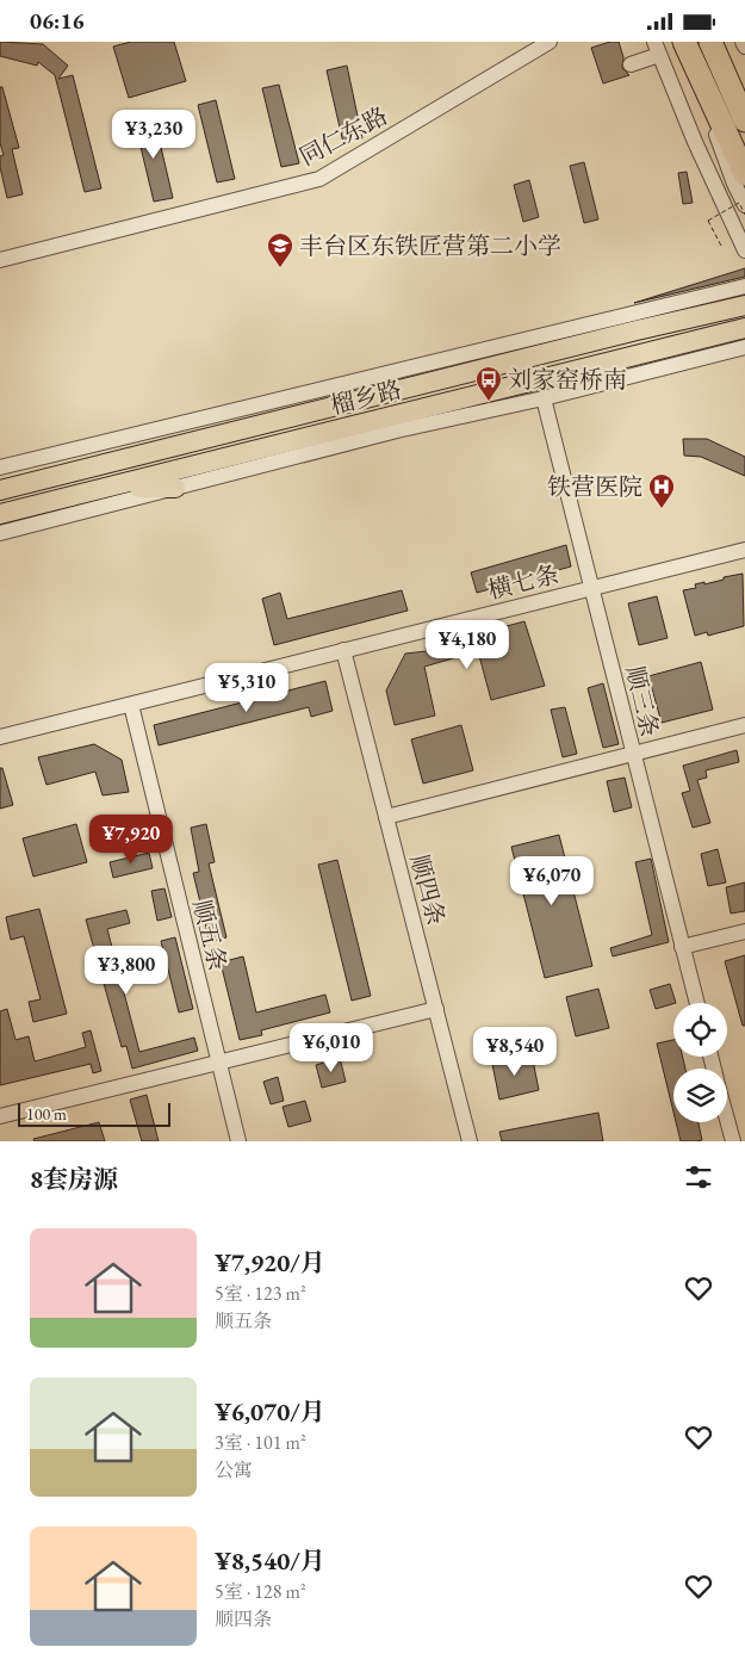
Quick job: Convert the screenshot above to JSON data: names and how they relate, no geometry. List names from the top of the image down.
{
  "streets": {
    "main road": ["榴乡路"],
    "street": [
      "同仁东路",
      "横七条",
      "顺三条",
      "顺四条",
      "顺五条"
    ]
  },
  "crossings": [
    ["榴乡路", "顺三条"],
    ["横七条", "顺三条"],
    ["横七条", "顺四条"],
    ["横七条", "顺五条"]
  ],
  "places": {
    "school or university": ["丰台区东铁匠营第二小学"],
    "bus stop": ["刘家窑桥南"],
    "hospital": ["铁营医院"]
  },
  "scale_bar": "100 m",
  "page": {
    "status": "06:16",
    "price": [
      "¥3,230",
      "¥4,180",
      "¥5,310",
      "¥7,920",
      "¥6,070",
      "¥3,800",
      "¥6,010",
      "¥8,540"
    ],
    "scale": "100 m",
    "heading": "8套房源",
    "list": [
      {
        "name": "¥7,920/月",
        "note": "5室 · 123 m² · 顺五条"
      },
      {
        "name": "¥6,070/月",
        "note": "3室 · 101 m² · 公寓"
      },
      {
        "name": "¥8,540/月",
        "note": "5室 · 128 m² · 顺四条"
      }
    ]
  }
}
